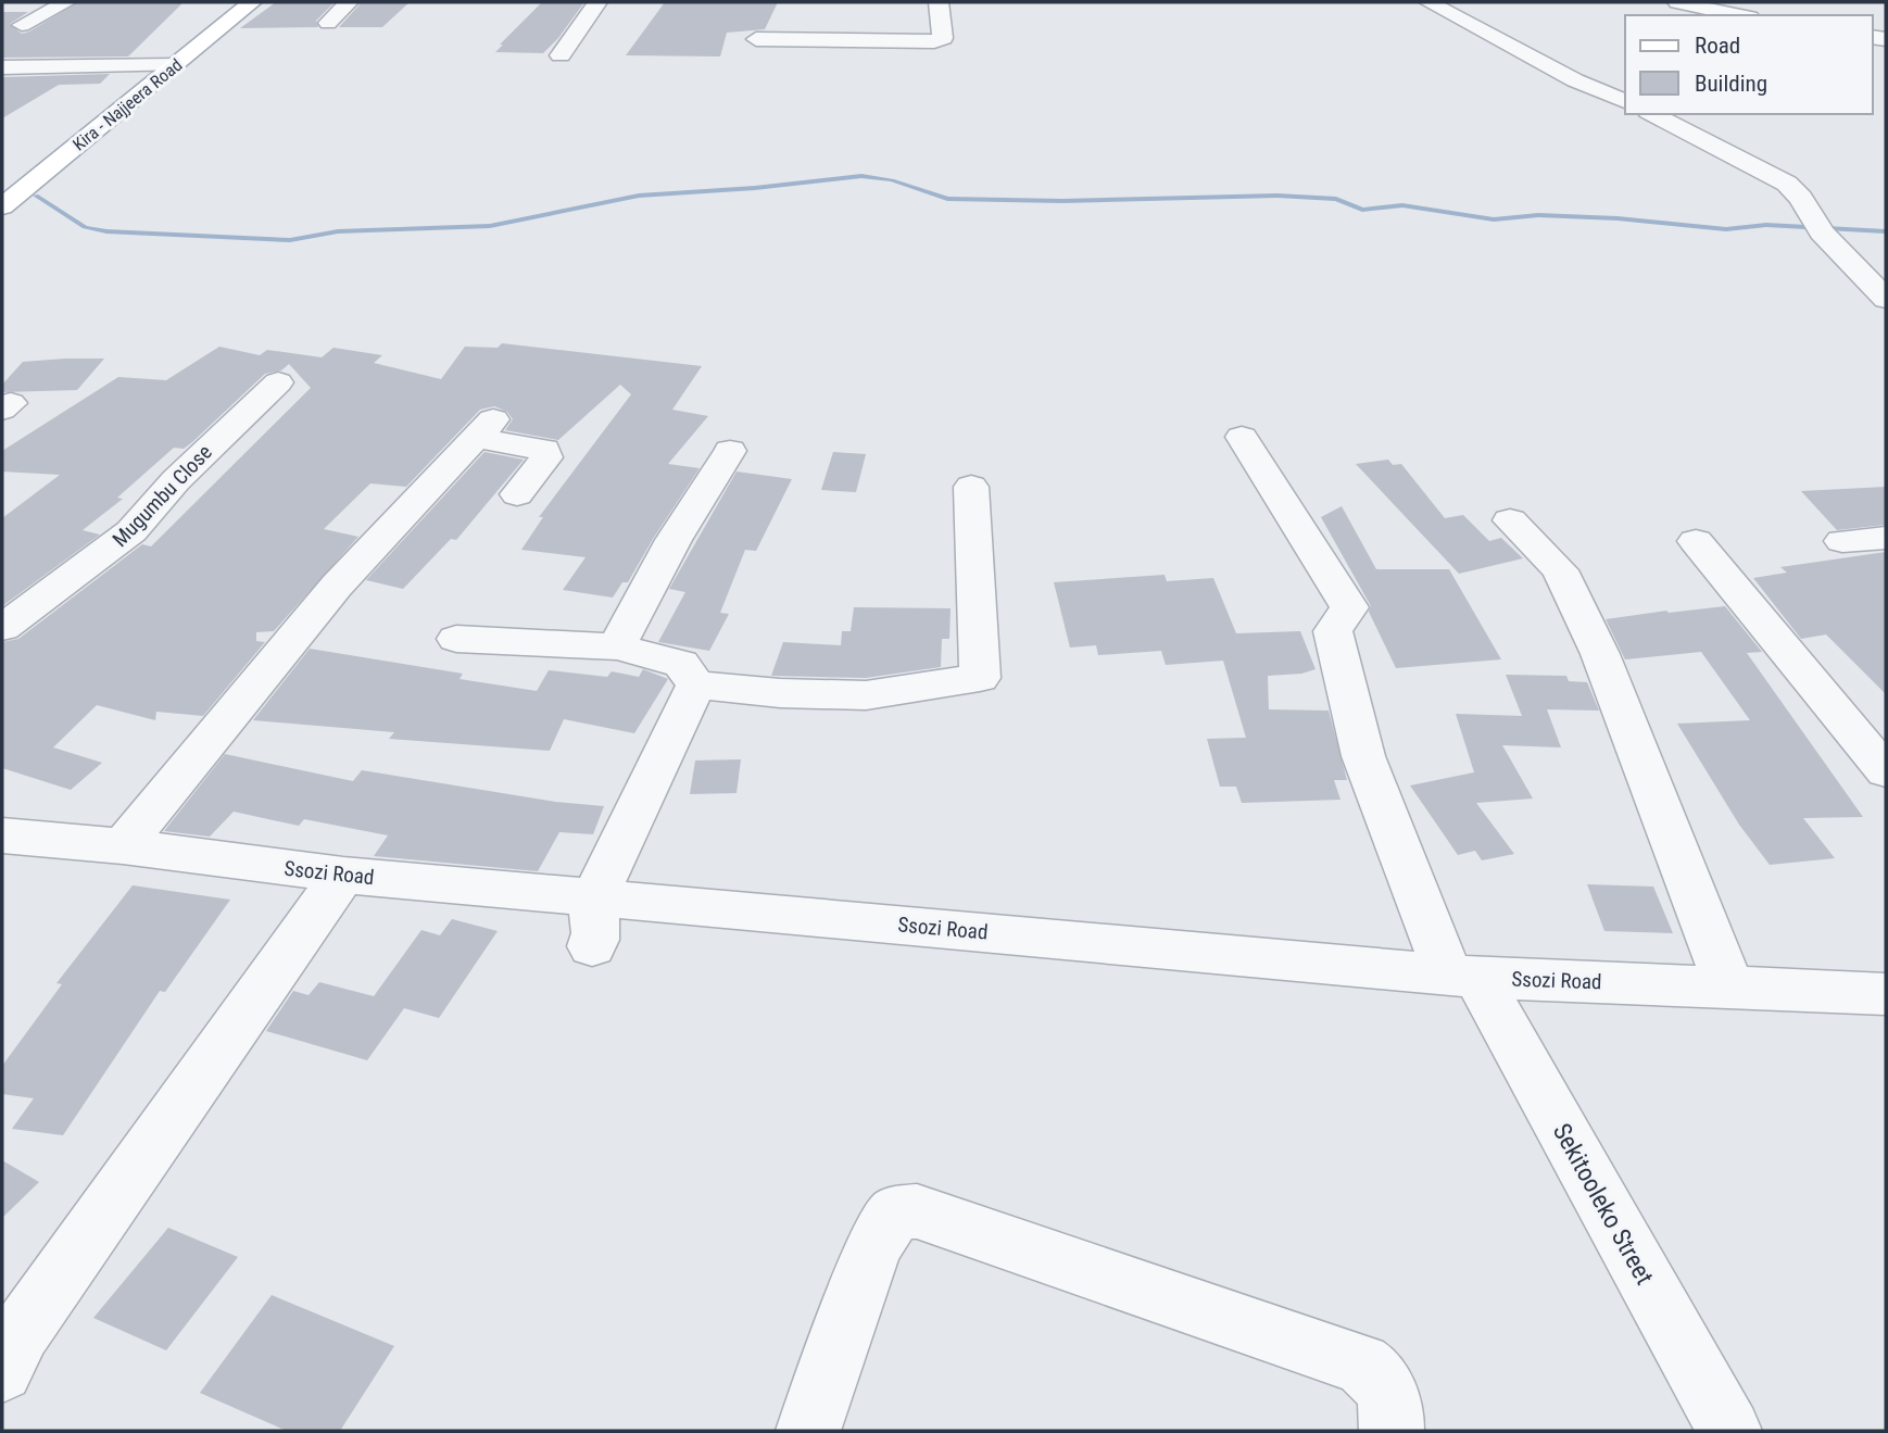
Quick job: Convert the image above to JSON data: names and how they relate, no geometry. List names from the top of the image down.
{
  "streets": {
    "main road": ["Kira - Najjeera Road"],
    "street": ["Mugumbu Close", "Ssozi Road", "Sekitooleko Street"]
  },
  "crossings": [
    ["Ssozi Road", "Sekitooleko Street"]
  ],
  "legend": ["Road", "Building"]
}
